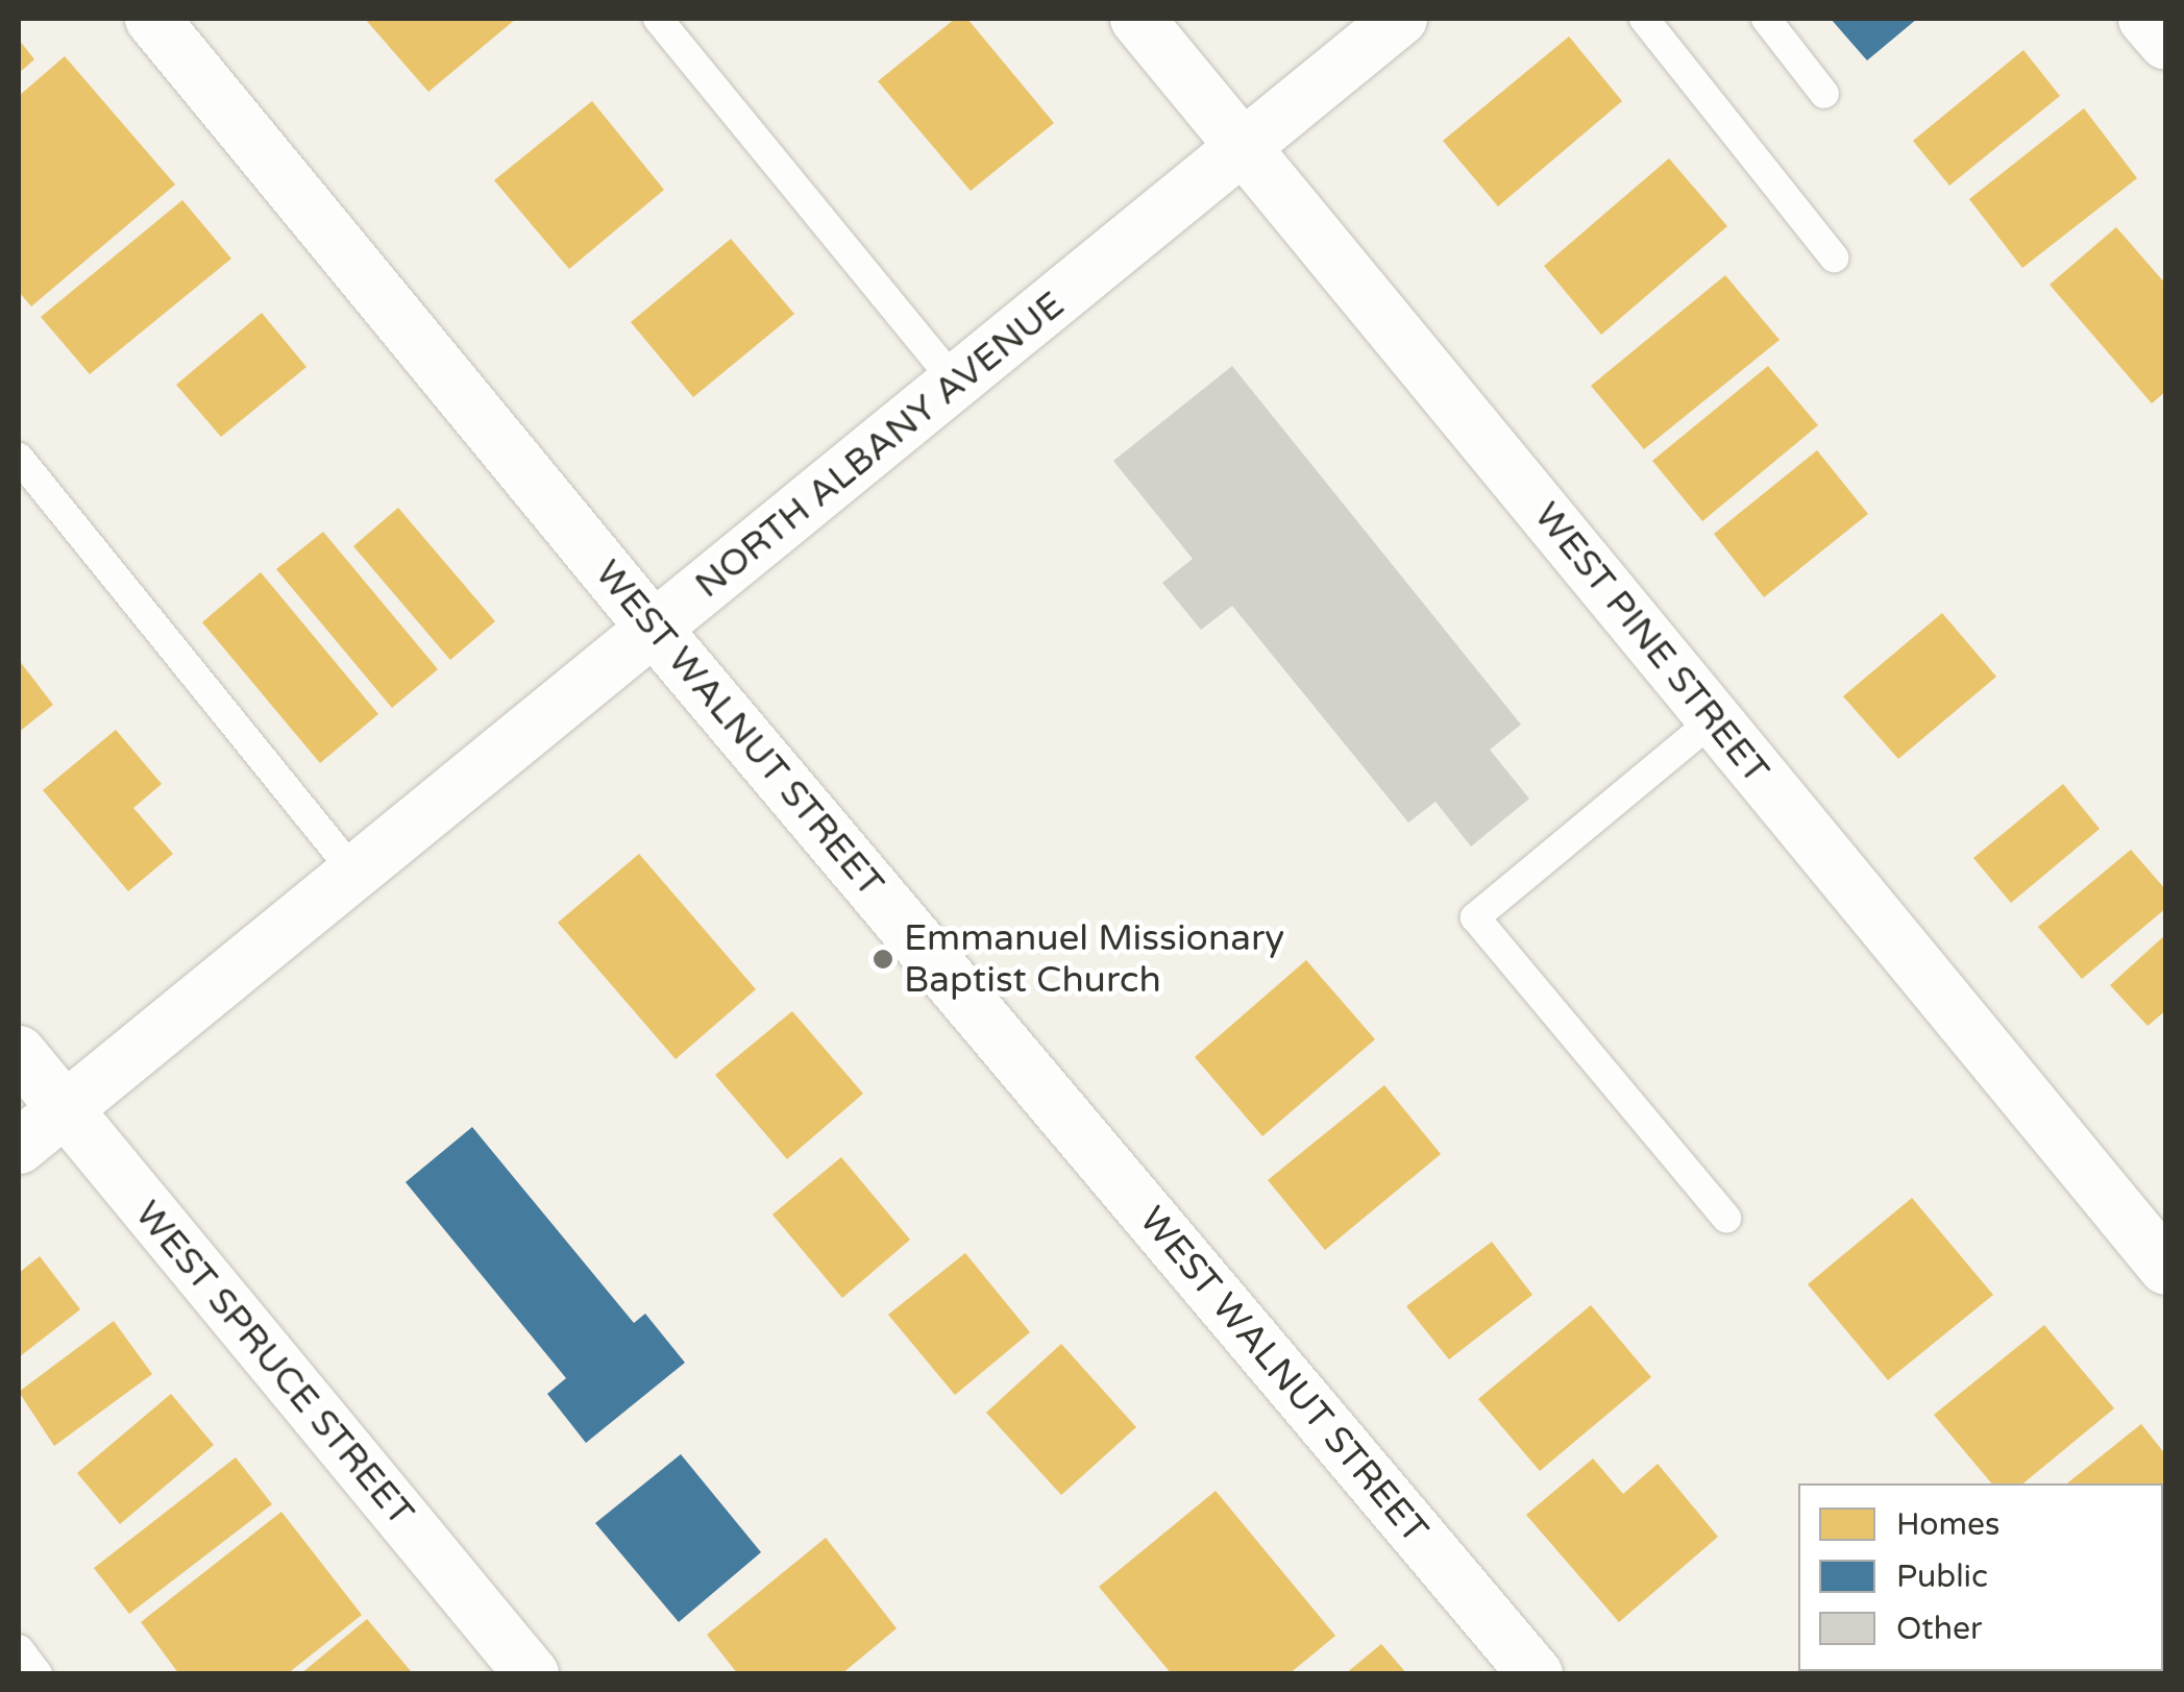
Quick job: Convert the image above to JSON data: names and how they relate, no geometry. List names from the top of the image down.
{
  "streets": {
    "street": [
      "NORTH ALBANY AVENUE",
      "WEST PINE STREET",
      "WEST WALNUT STREET",
      "WEST SPRUCE STREET"
    ]
  },
  "crossings": [
    ["NORTH ALBANY AVENUE", "WEST PINE STREET"],
    ["NORTH ALBANY AVENUE", "WEST WALNUT STREET"],
    ["NORTH ALBANY AVENUE", "WEST SPRUCE STREET"]
  ],
  "places": ["Emmanuel Missionary Baptist Church"],
  "legend": ["Homes", "Public", "Other"]
}
